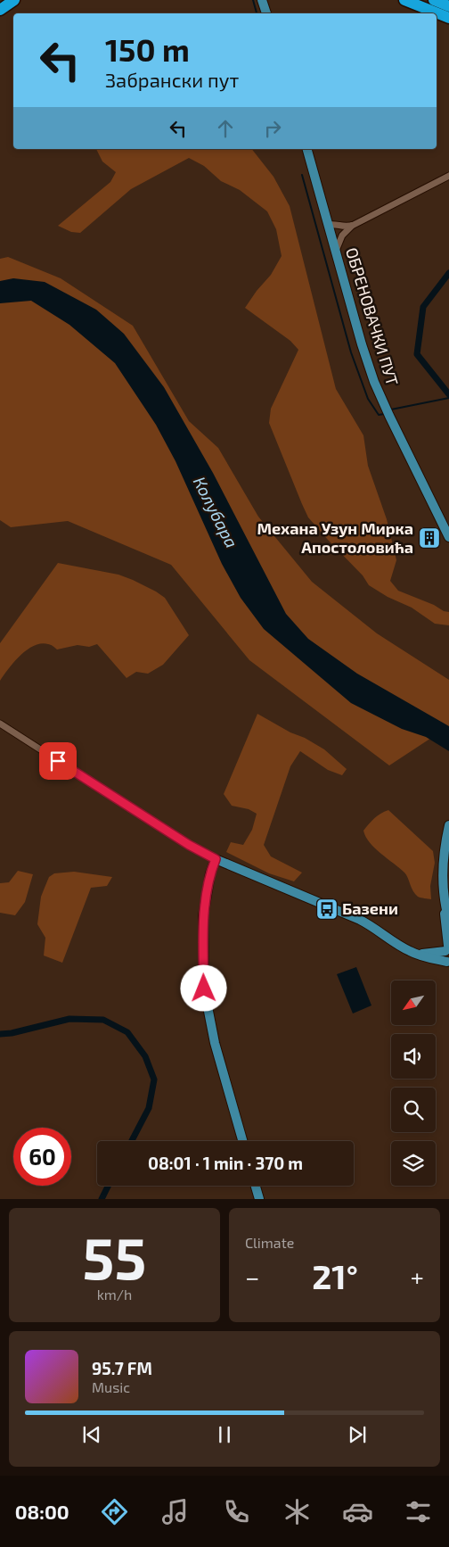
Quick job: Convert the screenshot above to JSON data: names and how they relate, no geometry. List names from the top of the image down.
{
  "streets": {
    "main road": ["ОБРЕНОВАЧКИ ПУТ"]
  },
  "water": ["Колубара"],
  "places": {
    "building": ["Механа Узун Мирка Апостоловића"],
    "bus stop": ["Базени"]
  },
  "north": "bottom left",
  "page": {
    "turn": ["150 m", "Забрански пут"],
    "limit": "60",
    "trip": "08:01 · 1 min · 370 m",
    "tile": [
      ["55", "km/h"],
      "Climate"
    ],
    "heat": ["−", "21°", "+"],
    "song": ["95.7 FM", "Music"],
    "tabs": "08:00"
  }
}
